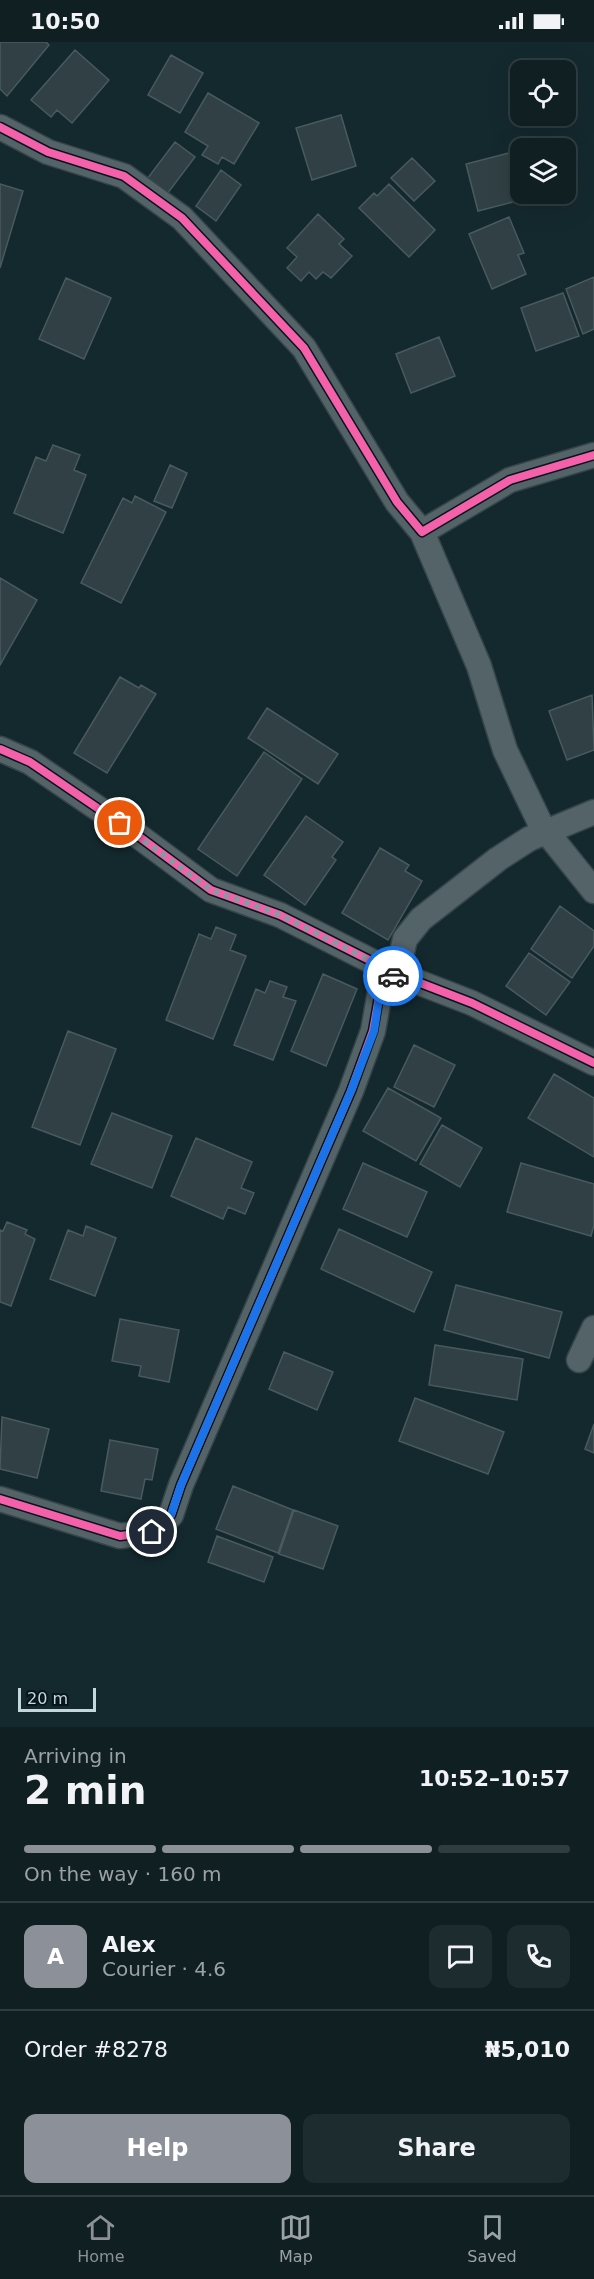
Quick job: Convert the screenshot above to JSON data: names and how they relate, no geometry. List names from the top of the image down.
{
  "scale_bar": "20 m",
  "page": {
    "status": "10:50",
    "scale": "20 m",
    "heading": ["2 min", "Arriving in", "10:52–10:57"],
    "panel": [
      "Alex",
      "Courier · 4.6",
      "Order #8278",
      "₦5,010"
    ],
    "bar": "On the way · 160 m",
    "round": "A",
    "buttons": ["Help", "Share"],
    "tabs": ["Home", "Map", "Saved"]
  }
}
